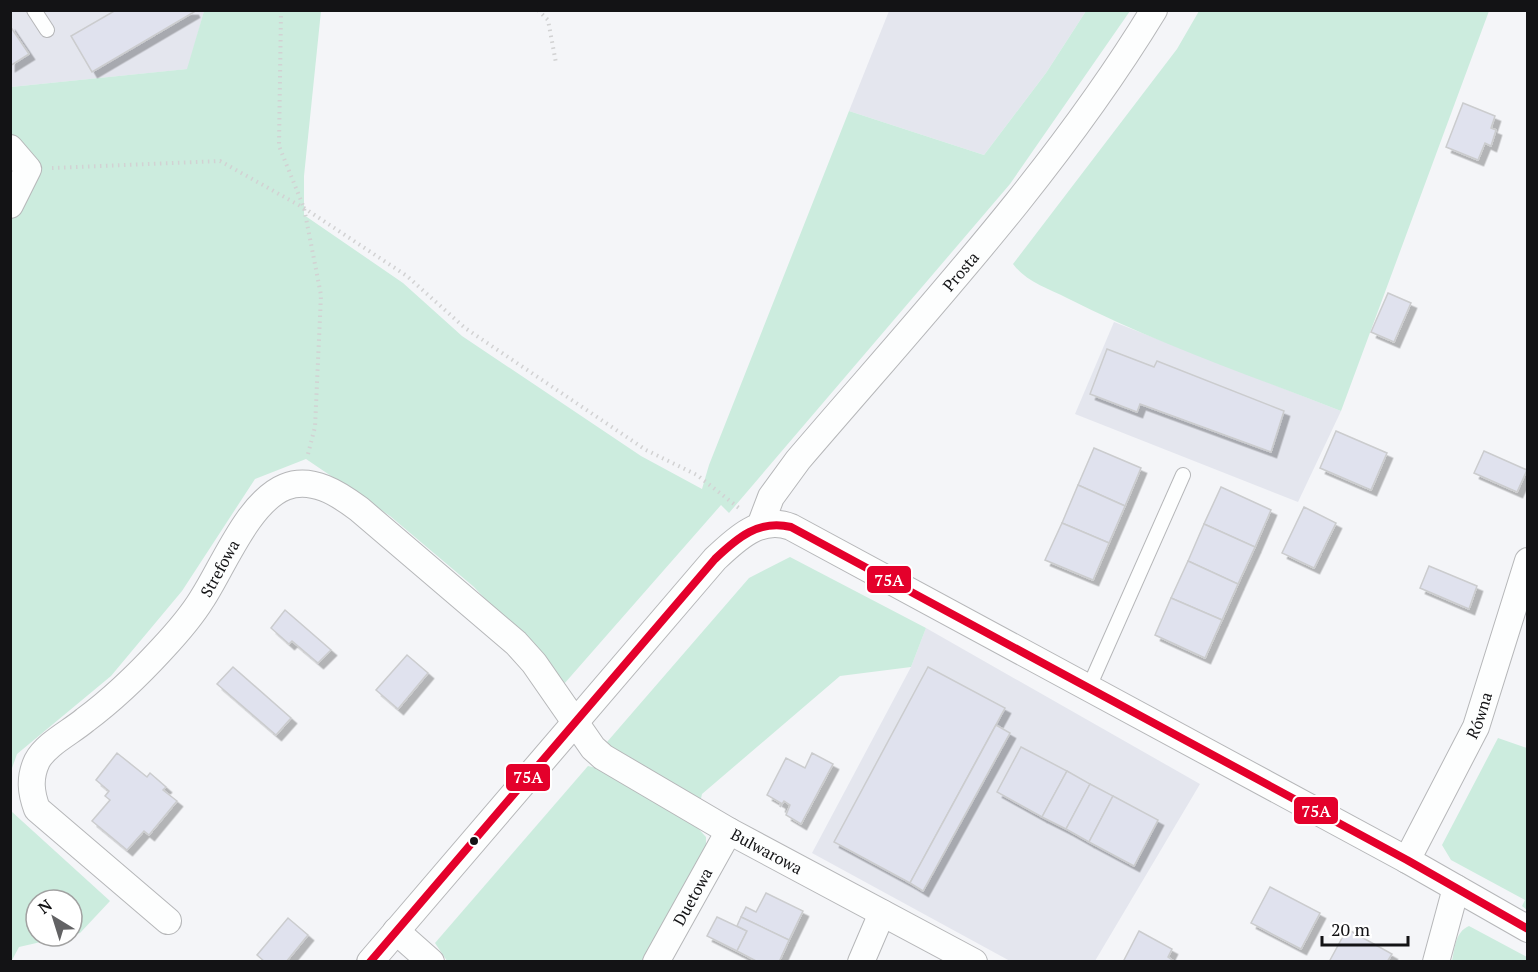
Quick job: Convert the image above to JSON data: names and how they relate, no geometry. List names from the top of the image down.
{
  "streets": {
    "street": [
      "Prosta",
      "Strefowa",
      "Równa",
      "Bulwarowa",
      "Duetowa"
    ]
  },
  "crossings": [
    ["Bulwarowa", "Duetowa"]
  ],
  "lines": ["transit line 75A"],
  "scale_bar": "20 m",
  "north": "top left"
}
